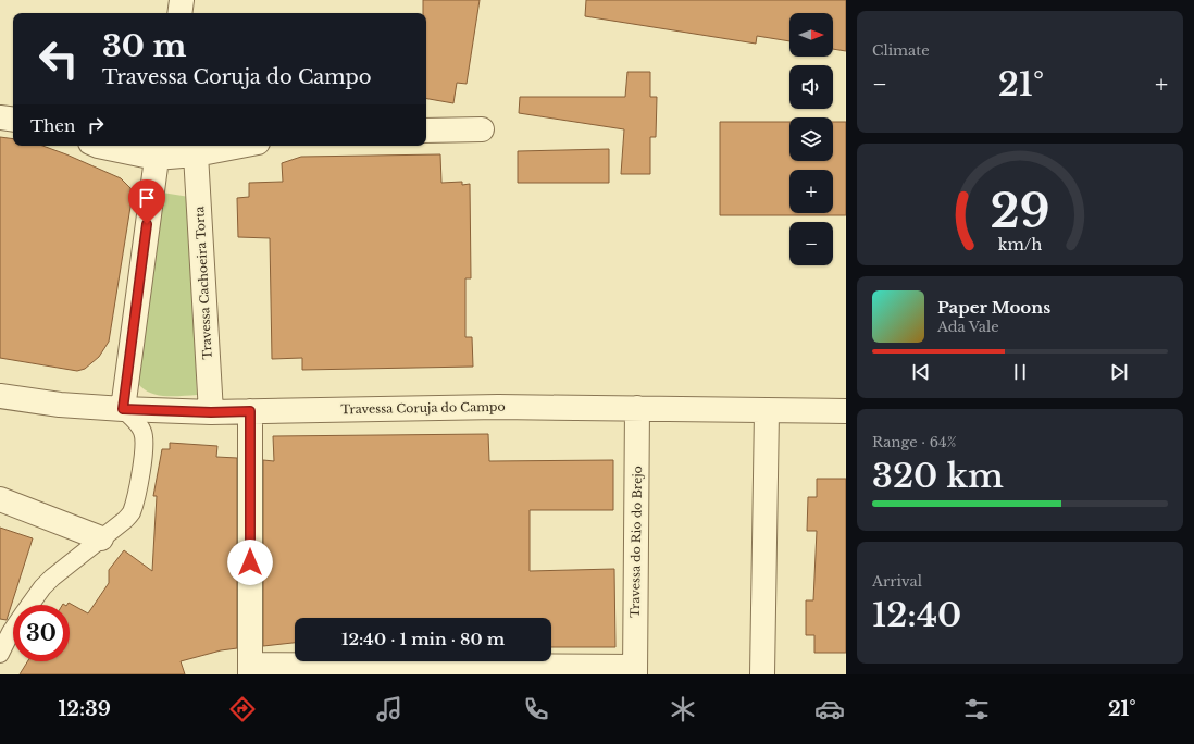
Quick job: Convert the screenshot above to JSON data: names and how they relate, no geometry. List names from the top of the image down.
{
  "streets": {
    "street": ["Travessa Cachoeira Torta", "Travessa Coruja do Campo", "Travessa do Rio do Brejo"]
  },
  "crossings": [
    ["Travessa Cachoeira Torta", "Travessa Coruja do Campo"],
    ["Travessa Coruja do Campo", "Travessa do Rio do Brejo"]
  ],
  "north": "right",
  "page": {
    "tile": [
      "Climate",
      ["Range · 64%", "320 km"],
      ["Arrival", "12:40"]
    ],
    "map_buttons": ["+", "−"],
    "turn": ["30 m", "Travessa Coruja do Campo"],
    "heat": ["−", "21°", "+"],
    "then": "Then",
    "song": ["Paper Moons", "Ada Vale"],
    "limit": "30",
    "trip": "12:40 · 1 min · 80 m",
    "tabs": ["12:39", "21°"],
    "gauge": ["29", "km/h"]
  }
}
